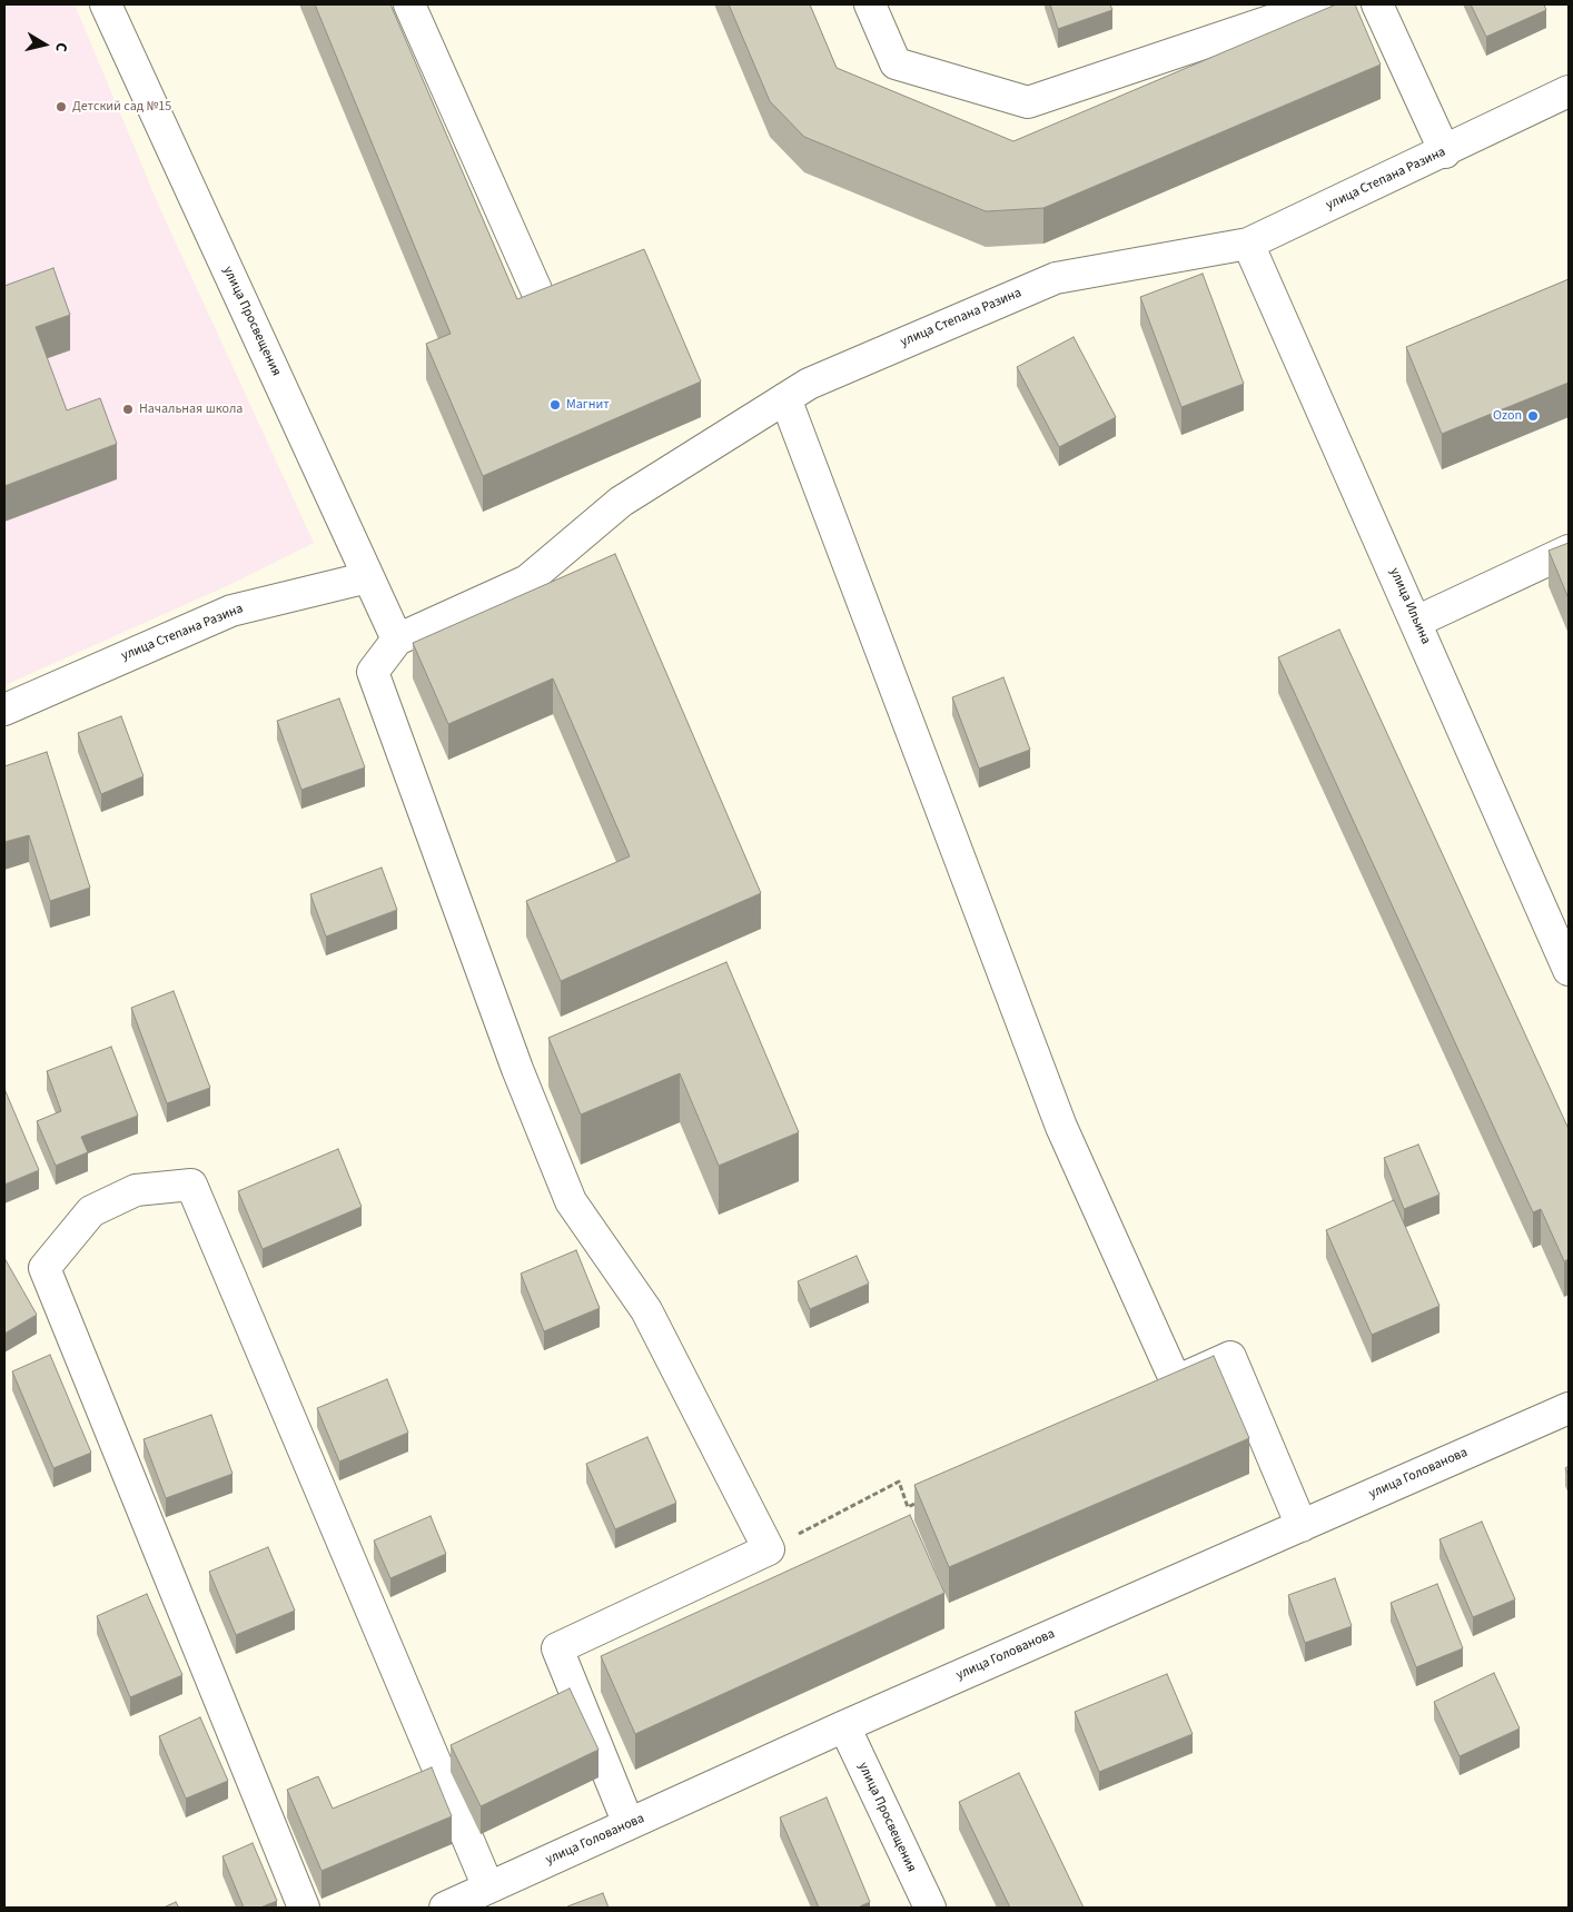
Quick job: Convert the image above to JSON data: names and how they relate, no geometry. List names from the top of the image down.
{
  "streets": {
    "street": [
      "улица Степана Разина",
      "улица Просвещения",
      "улица Ильина",
      "улица Голованова"
    ]
  },
  "crossings": [
    ["улица Степана Разина", "улица Просвещения"],
    ["улица Степана Разина", "улица Ильина"],
    ["улица Просвещения", "улица Голованова"]
  ],
  "places": [
    "Детский сад №15",
    "Магнит",
    "Начальная школа",
    "Ozon"
  ],
  "north": "right"
}
